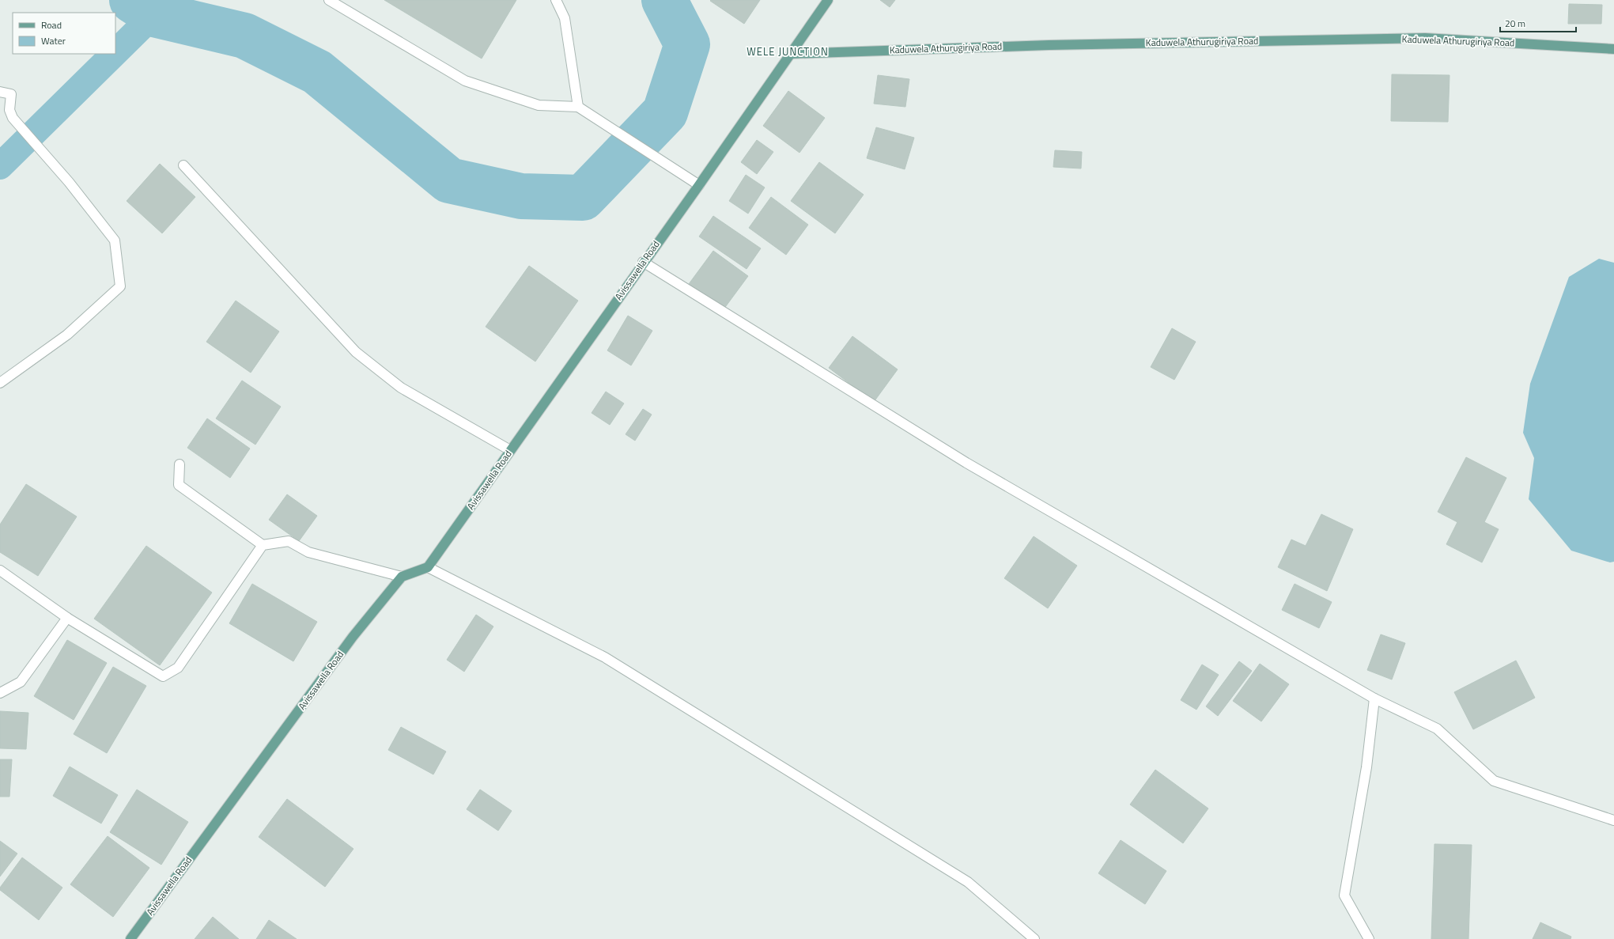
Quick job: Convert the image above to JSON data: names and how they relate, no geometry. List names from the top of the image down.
{
  "streets": {
    "main road": ["Kaduwela Athurugiriya Road", "Avissawella Road"]
  },
  "crossings": [
    ["Kaduwela Athurugiriya Road", "Avissawella Road"]
  ],
  "districts": ["WELE JUNCTION"],
  "legend": ["Road", "Water"],
  "scale_bar": "20 m"
}
